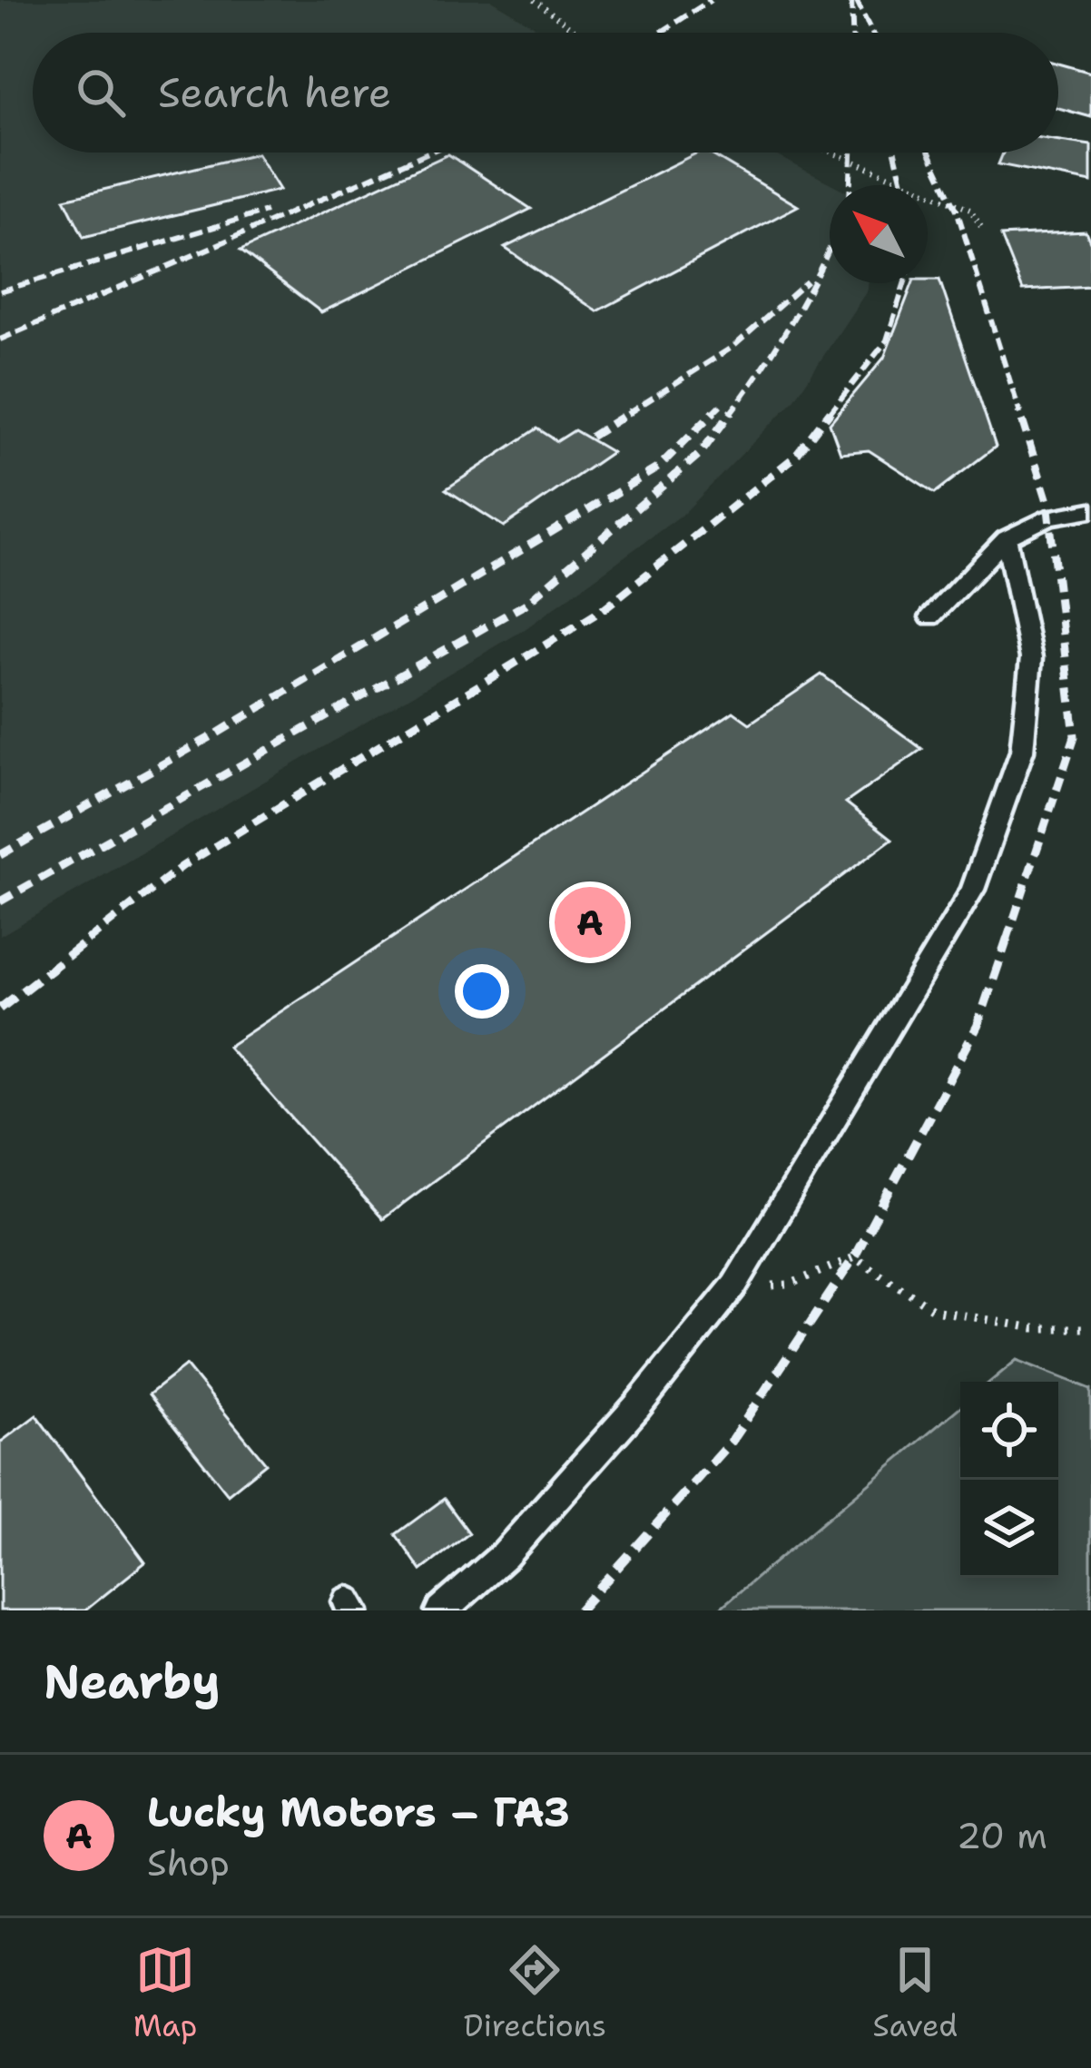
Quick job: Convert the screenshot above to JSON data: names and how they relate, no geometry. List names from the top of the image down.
{
  "north": "top left",
  "page": {
    "search": "Search here",
    "pins": "A",
    "heading": "Nearby",
    "list": [
      {
        "mark": "A",
        "name": "Lucky Motors – ГАЗ",
        "note": "Shop",
        "value": "20 m"
      }
    ],
    "nav": ["Map", "Directions", "Saved"]
  }
}
